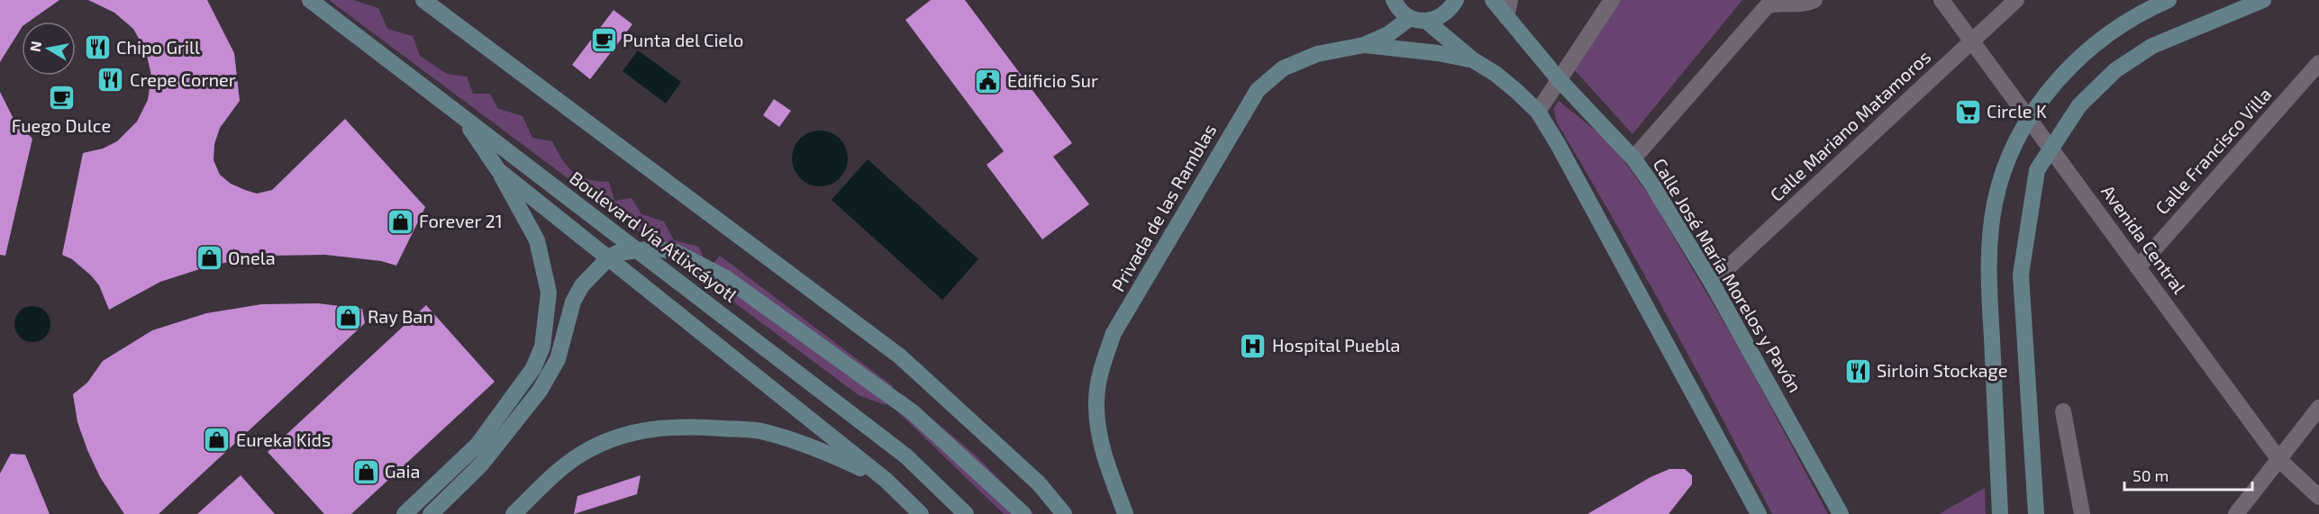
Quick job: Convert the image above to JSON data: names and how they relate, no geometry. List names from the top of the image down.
{
  "streets": {
    "main road": ["Privada de las Ramblas", "Boulevard Vía Atlixcáyotl", "Calle José María Morelos y Pavón"],
    "street": ["Calle Mariano Matamoros", "Calle Francisco Villa", "Avenida Central"]
  },
  "crossings": [
    ["Calle Mariano Matamoros", "Avenida Central"],
    ["Calle Mariano Matamoros", "Calle José María Morelos y Pavón"],
    ["Calle Francisco Villa", "Avenida Central"]
  ],
  "places": {
    "cafe": ["Punta del Cielo", "Fuego Dulce"],
    "restaurant": ["Chipo Grill", "Crepe Corner", "Sirloin Stockage"],
    "public building": ["Edificio Sur"],
    "supermarket": ["Circle K"],
    "shop": [
      "Forever 21",
      "Onela",
      "Ray Ban",
      "Eureka Kids",
      "Gaia"
    ],
    "hospital": ["Hospital Puebla"]
  },
  "scale_bar": "50 m",
  "north": "left"
}
